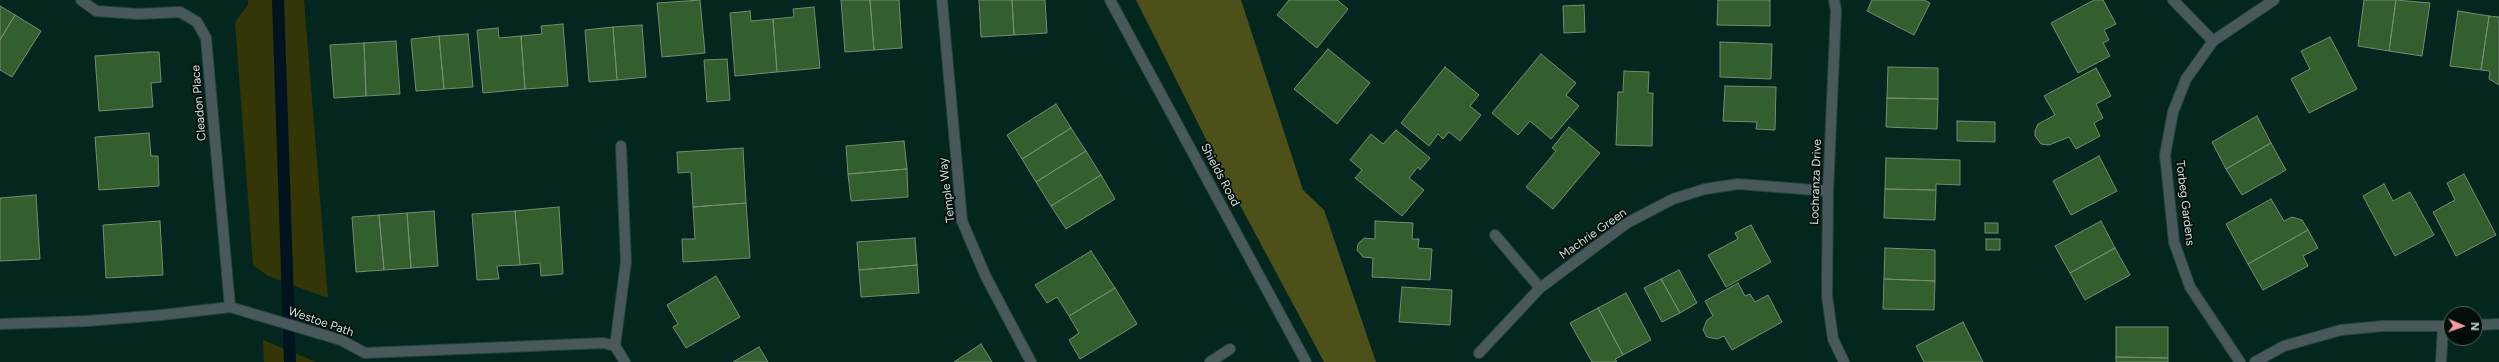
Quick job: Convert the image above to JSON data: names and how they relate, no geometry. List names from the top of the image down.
{
  "streets": {
    "street": [
      "Cleadon Place",
      "Shields Road",
      "Lochranza Drive",
      "Temple Way",
      "Torbeg Gardens",
      "Machrie Green",
      "Westoe Path"
    ]
  },
  "crossings": [
    ["Cleadon Place", "Westoe Path"],
    ["Lochranza Drive", "Machrie Green"]
  ],
  "north": "right"
}
